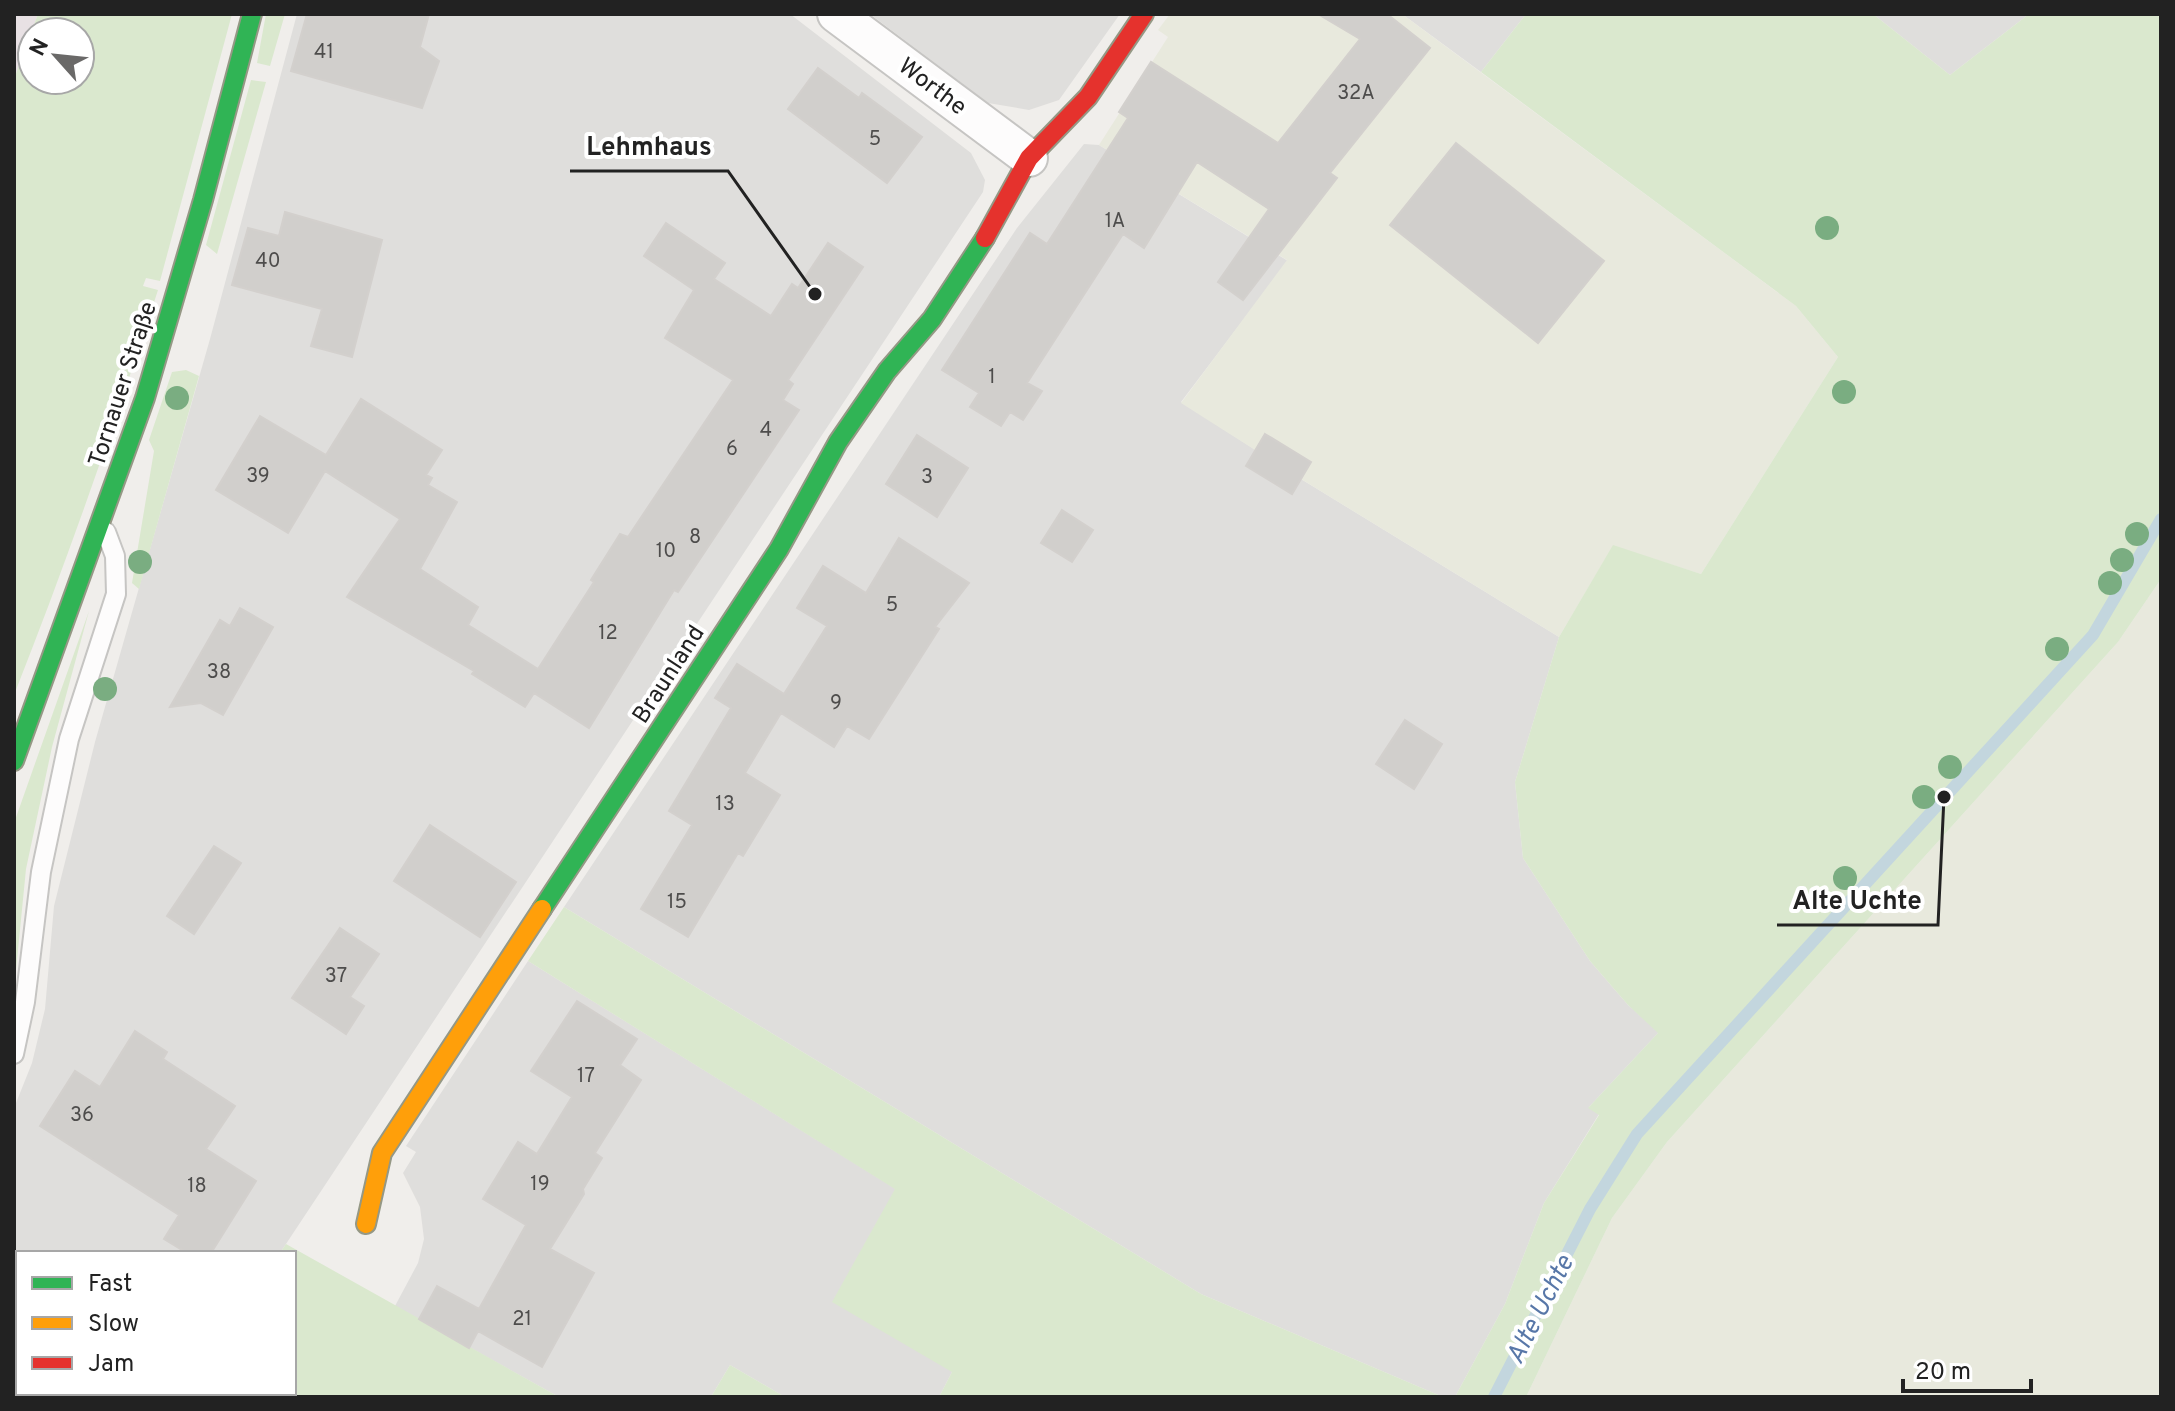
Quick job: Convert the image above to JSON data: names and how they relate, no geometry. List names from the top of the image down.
{
  "streets": {
    "street": ["Worthe", "Tornauer Straße", "Braunland"]
  },
  "crossings": [
    ["Worthe", "Braunland"]
  ],
  "water": ["Alte Uchte"],
  "places": ["Lehmhaus", "Alte Uchte"],
  "house_numbers": [
    "41",
    "32A",
    "5",
    "1A",
    "40",
    "1",
    "4",
    "6",
    "39",
    "3",
    "8",
    "10",
    "5",
    "12",
    "38",
    "9",
    "13",
    "15",
    "37",
    "17",
    "36",
    "19",
    "18",
    "21"
  ],
  "legend": ["Fast", "Slow", "Jam"],
  "scale_bar": "20 m",
  "north": "top left"
}
